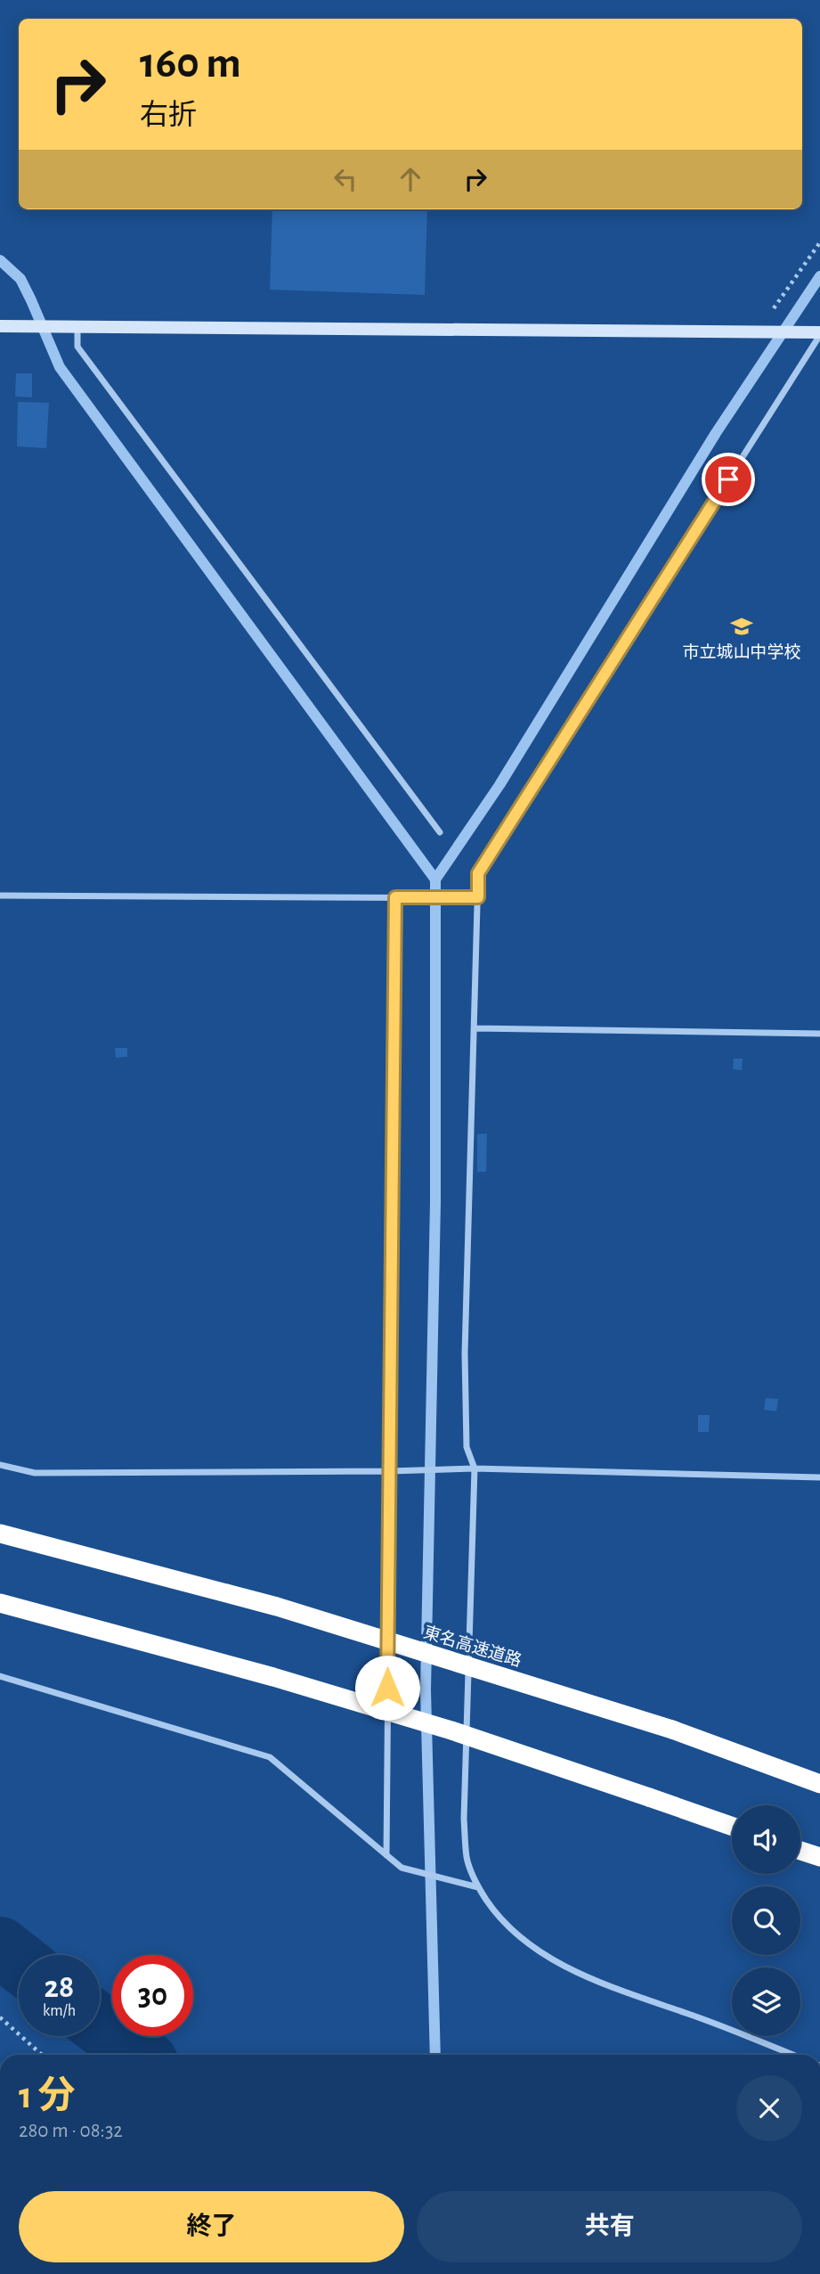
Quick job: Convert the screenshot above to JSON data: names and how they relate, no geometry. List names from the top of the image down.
{
  "streets": {
    "highway": ["東名高速道路"]
  },
  "places": {
    "school or university": ["市立城山中学校"]
  },
  "page": {
    "turn": ["160 m", "右折"],
    "speed": "28 km/h",
    "limit": "30",
    "heading": ["1 分", "280 m · 08:32"],
    "buttons": ["終了", "共有"]
  }
}
